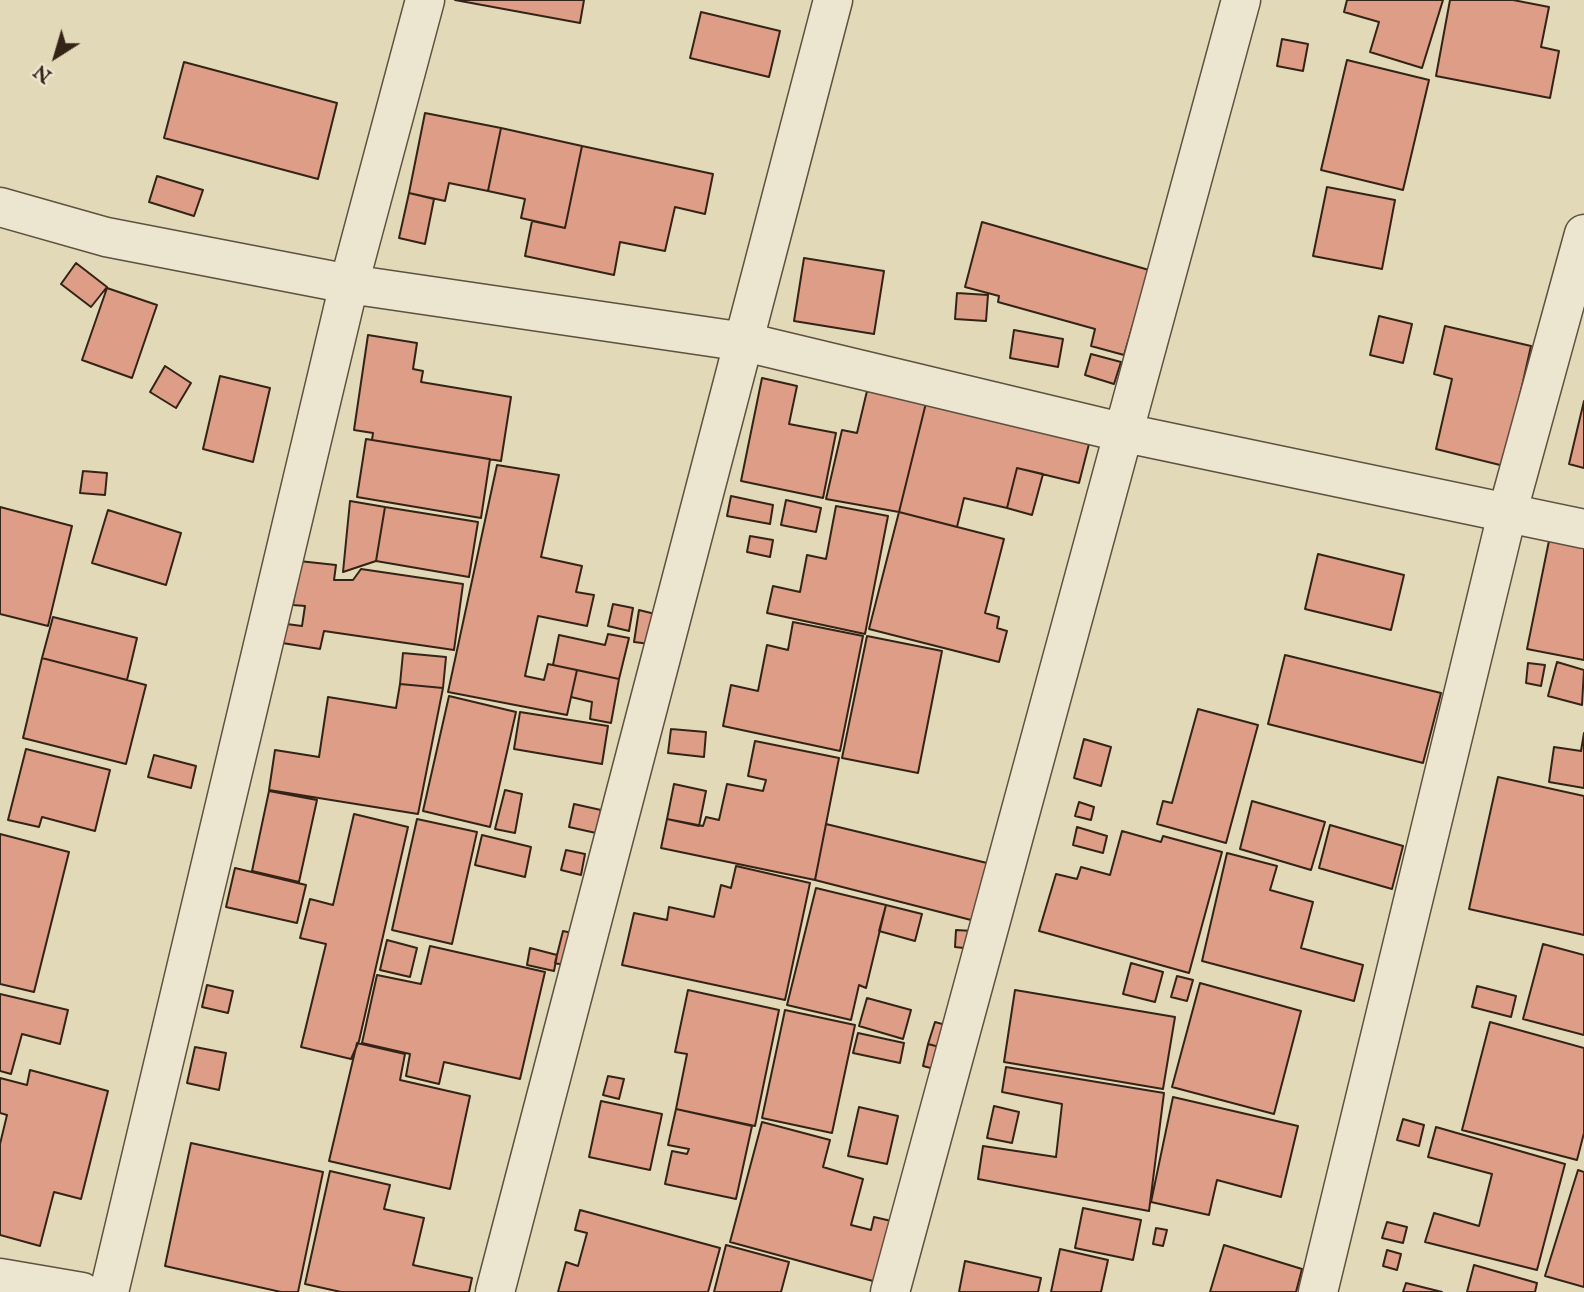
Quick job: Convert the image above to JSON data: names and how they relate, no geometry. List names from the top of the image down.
{
  "north": "bottom left"
}
